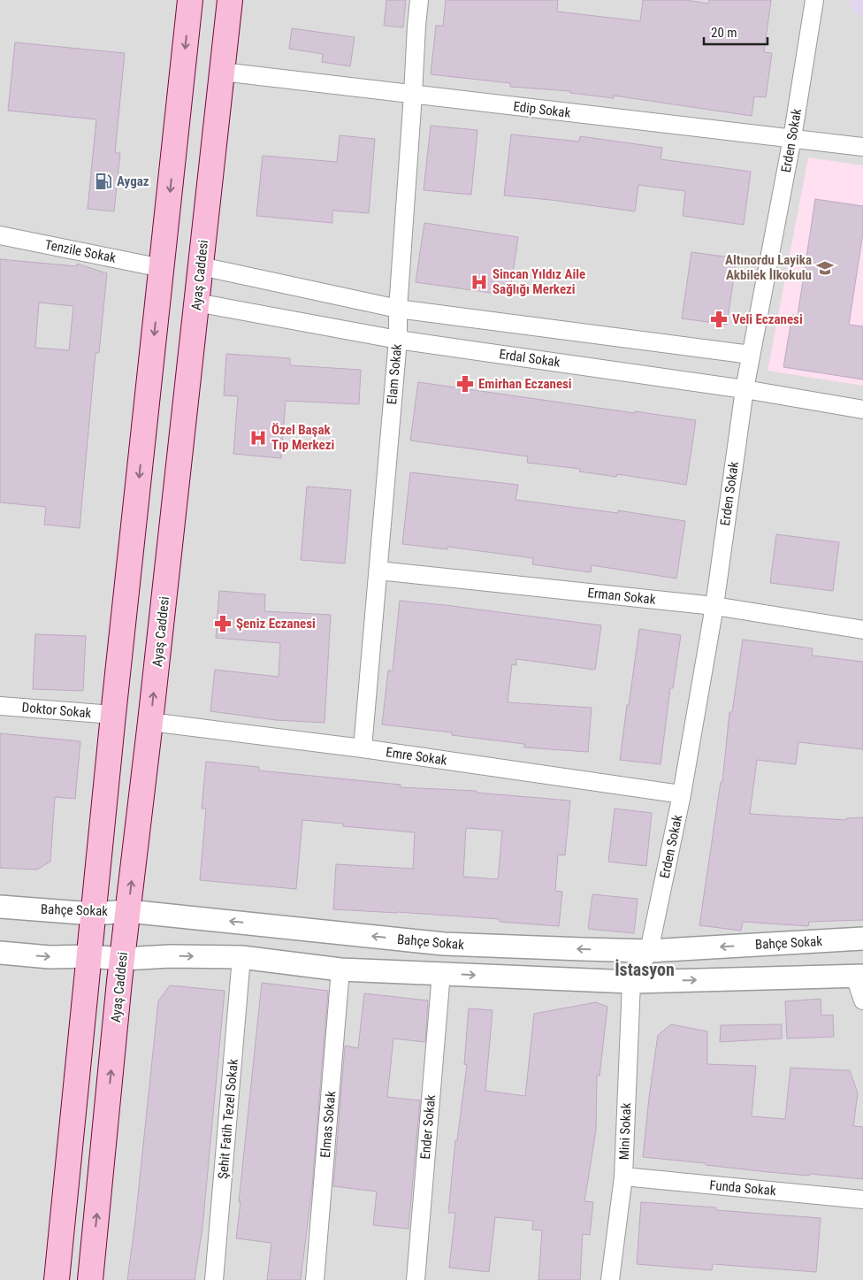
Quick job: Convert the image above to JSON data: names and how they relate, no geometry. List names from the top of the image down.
{
  "streets": {
    "main road": ["Ayaş Caddesi"],
    "street": [
      "Edip Sokak",
      "Erden Sokak",
      "Tenzile Sokak",
      "Erdal Sokak",
      "Elam Sokak",
      "Erman Sokak",
      "Doktor Sokak",
      "Emre Sokak",
      "Bahçe Sokak",
      "Şehit Fatih Tezel Sokak",
      "Elmas Sokak",
      "Ender Sokak",
      "Mini Sokak",
      "Funda Sokak"
    ]
  },
  "crossings": [
    ["Edip Sokak", "Erden Sokak"],
    ["Edip Sokak", "Ayaş Caddesi"],
    ["Edip Sokak", "Elam Sokak"],
    ["Erden Sokak", "Erdal Sokak"],
    ["Erden Sokak", "Erman Sokak"],
    ["Erden Sokak", "Emre Sokak"],
    ["Erden Sokak", "Bahçe Sokak"],
    ["Erden Sokak", "Mini Sokak"],
    ["Ayaş Caddesi", "Erdal Sokak"],
    ["Ayaş Caddesi", "Emre Sokak"],
    ["Ayaş Caddesi", "Bahçe Sokak"],
    ["Erdal Sokak", "Elam Sokak"],
    ["Elam Sokak", "Erman Sokak"],
    ["Elam Sokak", "Emre Sokak"],
    ["Mini Sokak", "Funda Sokak"]
  ],
  "districts": ["İstasyon"],
  "places": {
    "fuel station": ["Aygaz"],
    "school or university": ["Altınordu Layika Akbilek İlkokulu"],
    "hospital": ["Sincan Yıldız Aile Sağlığı Merkezi", "Özel Başak Tıp Merkezi"],
    "pharmacy": ["Veli Eczanesi", "Emirhan Eczanesi", "Şeniz Eczanesi"]
  },
  "scale_bar": "20 m"
}
